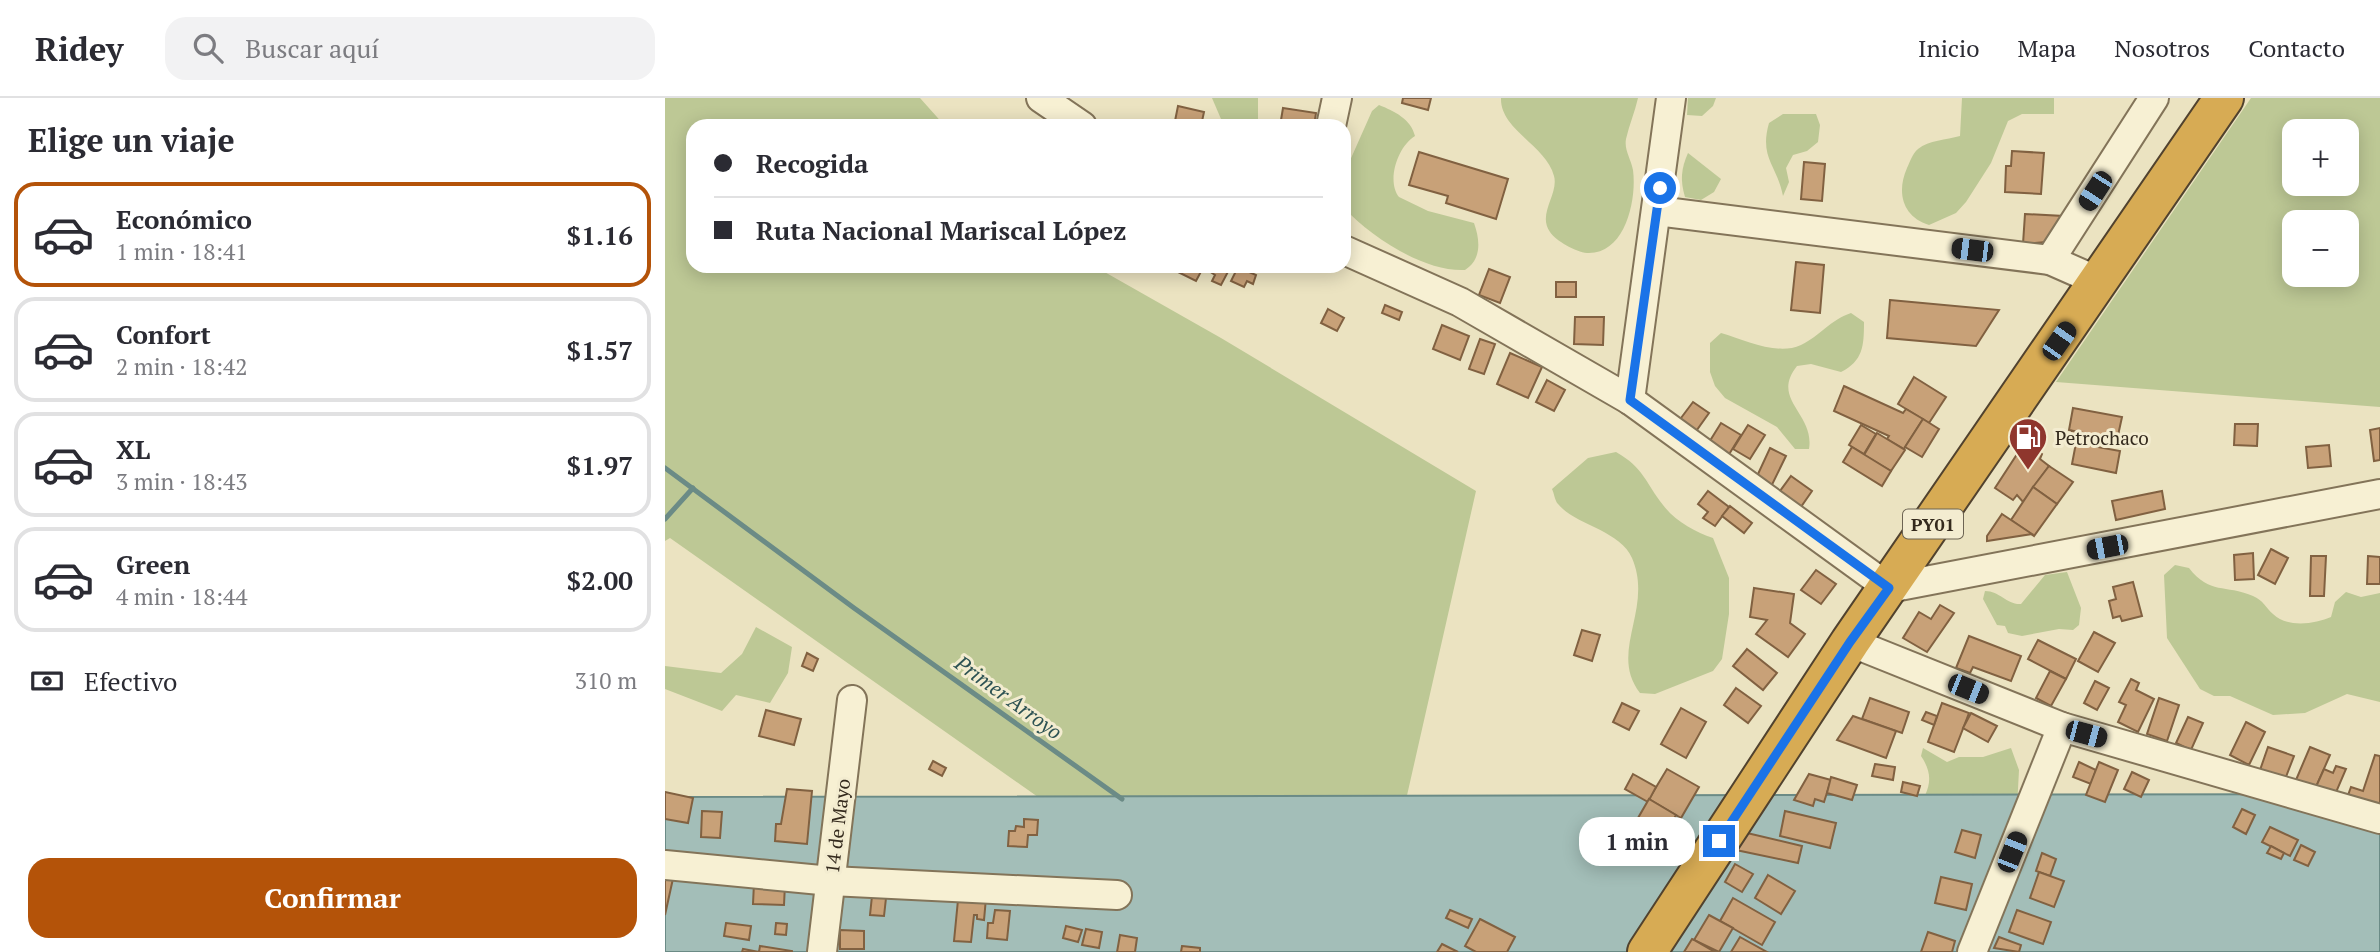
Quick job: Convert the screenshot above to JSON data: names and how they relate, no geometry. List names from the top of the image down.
{
  "streets": {
    "highway": ["PY01"],
    "street": ["14 de Mayo"]
  },
  "water": ["Primer Arroyo"],
  "places": {
    "fuel station": ["Petrochaco"]
  },
  "page": {
    "header": "Ridey",
    "search": "Buscar aquí",
    "nav": [
      "Inicio",
      "Mapa",
      "Nosotros",
      "Contacto"
    ],
    "heading": "Elige un viaje",
    "map_buttons": ["+", "−"],
    "banner": ["Recogida", "Ruta Nacional Mariscal López"],
    "list": [
      {
        "name": "Económico",
        "note": "1 min · 18:41",
        "value": "$1.16"
      },
      {
        "name": "Confort",
        "note": "2 min · 18:42",
        "value": "$1.57"
      },
      {
        "name": "XL",
        "note": "3 min · 18:43",
        "value": "$1.97"
      },
      {
        "name": "Green",
        "note": "4 min · 18:44",
        "value": "$2.00"
      }
    ],
    "pay": ["Efectivo", "310 m"],
    "bubble": "1 min",
    "buttons": "Confirmar"
  }
}
